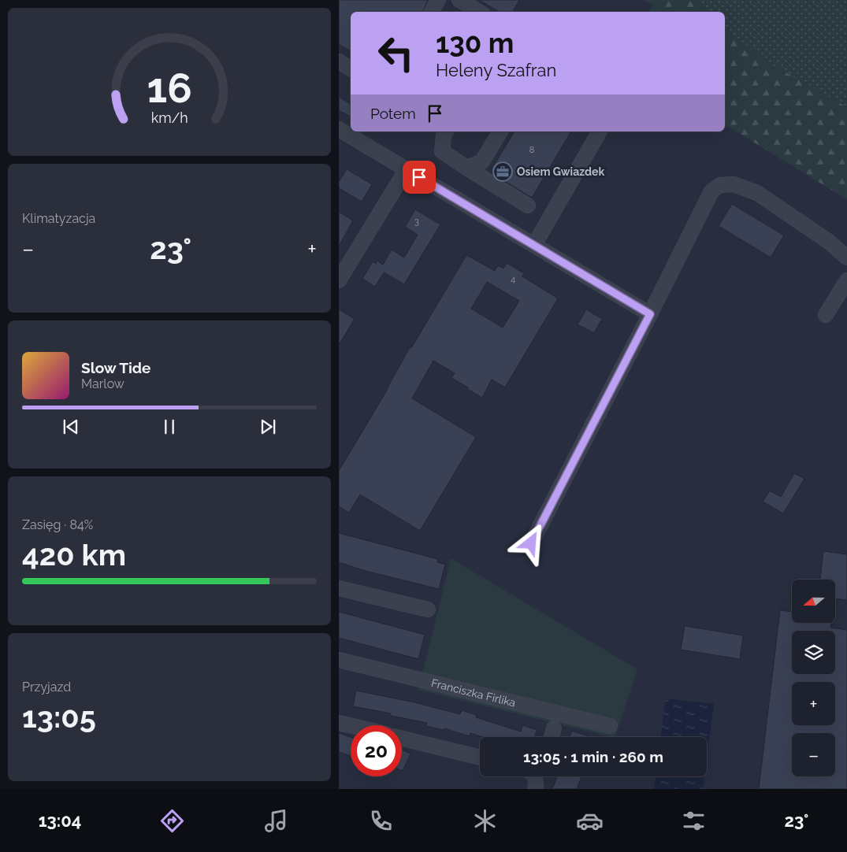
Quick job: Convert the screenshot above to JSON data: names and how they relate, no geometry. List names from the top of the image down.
{
  "streets": {
    "street": ["Franciszka Firlika"]
  },
  "places": {
    "office": ["Osiem Gwiazdek"]
  },
  "house_numbers": ["8", "3", "4"],
  "north": "left",
  "page": {
    "turn": ["130 m", "Heleny Szafran"],
    "then": "Potem",
    "tile": [
      "Klimatyzacja",
      ["Zasięg · 84%", "420 km"],
      ["Przyjazd", "13:05"]
    ],
    "heat": ["−", "23°", "+"],
    "song": ["Slow Tide", "Marlow"],
    "map_buttons": ["+", "−"],
    "limit": "20",
    "trip": "13:05 · 1 min · 260 m",
    "tabs": ["13:04", "23°"],
    "gauge": ["16", "km/h"]
  }
}
